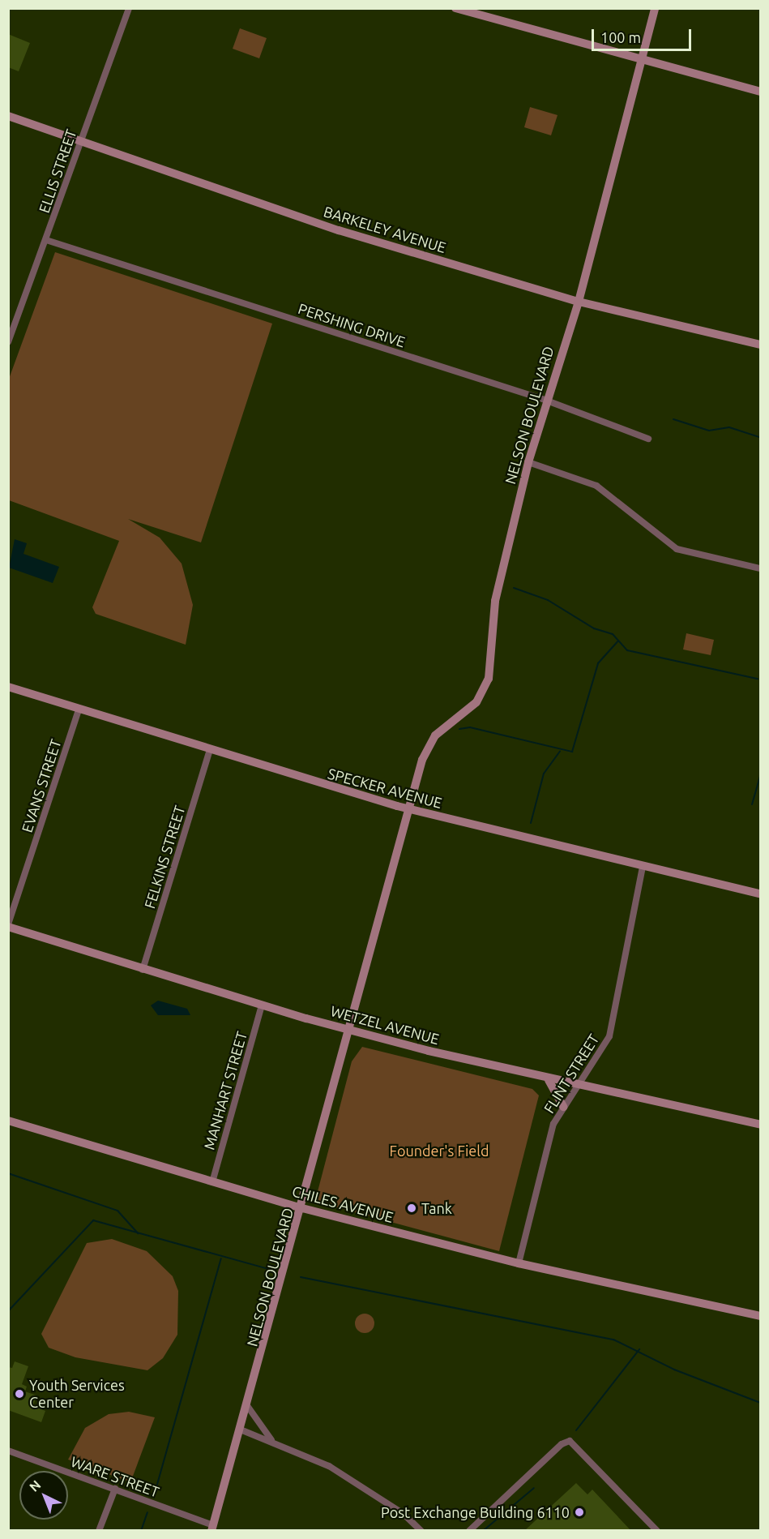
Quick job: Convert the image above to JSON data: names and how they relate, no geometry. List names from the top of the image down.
{
  "streets": {
    "street": [
      "ELLIS STREET",
      "BARKELEY AVENUE",
      "PERSHING DRIVE",
      "NELSON BOULEVARD",
      "EVANS STREET",
      "SPECKER AVENUE",
      "FELKINS STREET",
      "WETZEL AVENUE",
      "FLINT STREET",
      "MANHART STREET",
      "CHILES AVENUE",
      "WARE STREET"
    ]
  },
  "crossings": [
    ["ELLIS STREET", "BARKELEY AVENUE"],
    ["ELLIS STREET", "PERSHING DRIVE"],
    ["BARKELEY AVENUE", "NELSON BOULEVARD"],
    ["PERSHING DRIVE", "NELSON BOULEVARD"],
    ["NELSON BOULEVARD", "SPECKER AVENUE"],
    ["NELSON BOULEVARD", "WETZEL AVENUE"],
    ["NELSON BOULEVARD", "CHILES AVENUE"],
    ["NELSON BOULEVARD", "WARE STREET"],
    ["EVANS STREET", "SPECKER AVENUE"],
    ["EVANS STREET", "WETZEL AVENUE"],
    ["SPECKER AVENUE", "FELKINS STREET"],
    ["SPECKER AVENUE", "FLINT STREET"],
    ["FELKINS STREET", "WETZEL AVENUE"],
    ["WETZEL AVENUE", "FLINT STREET"],
    ["WETZEL AVENUE", "MANHART STREET"],
    ["FLINT STREET", "CHILES AVENUE"],
    ["MANHART STREET", "CHILES AVENUE"]
  ],
  "parks": ["Founder's Field"],
  "places": ["Tank", "Youth Services Center", "Post Exchange Building 6110"],
  "scale_bar": "100 m",
  "north": "top left"
}
